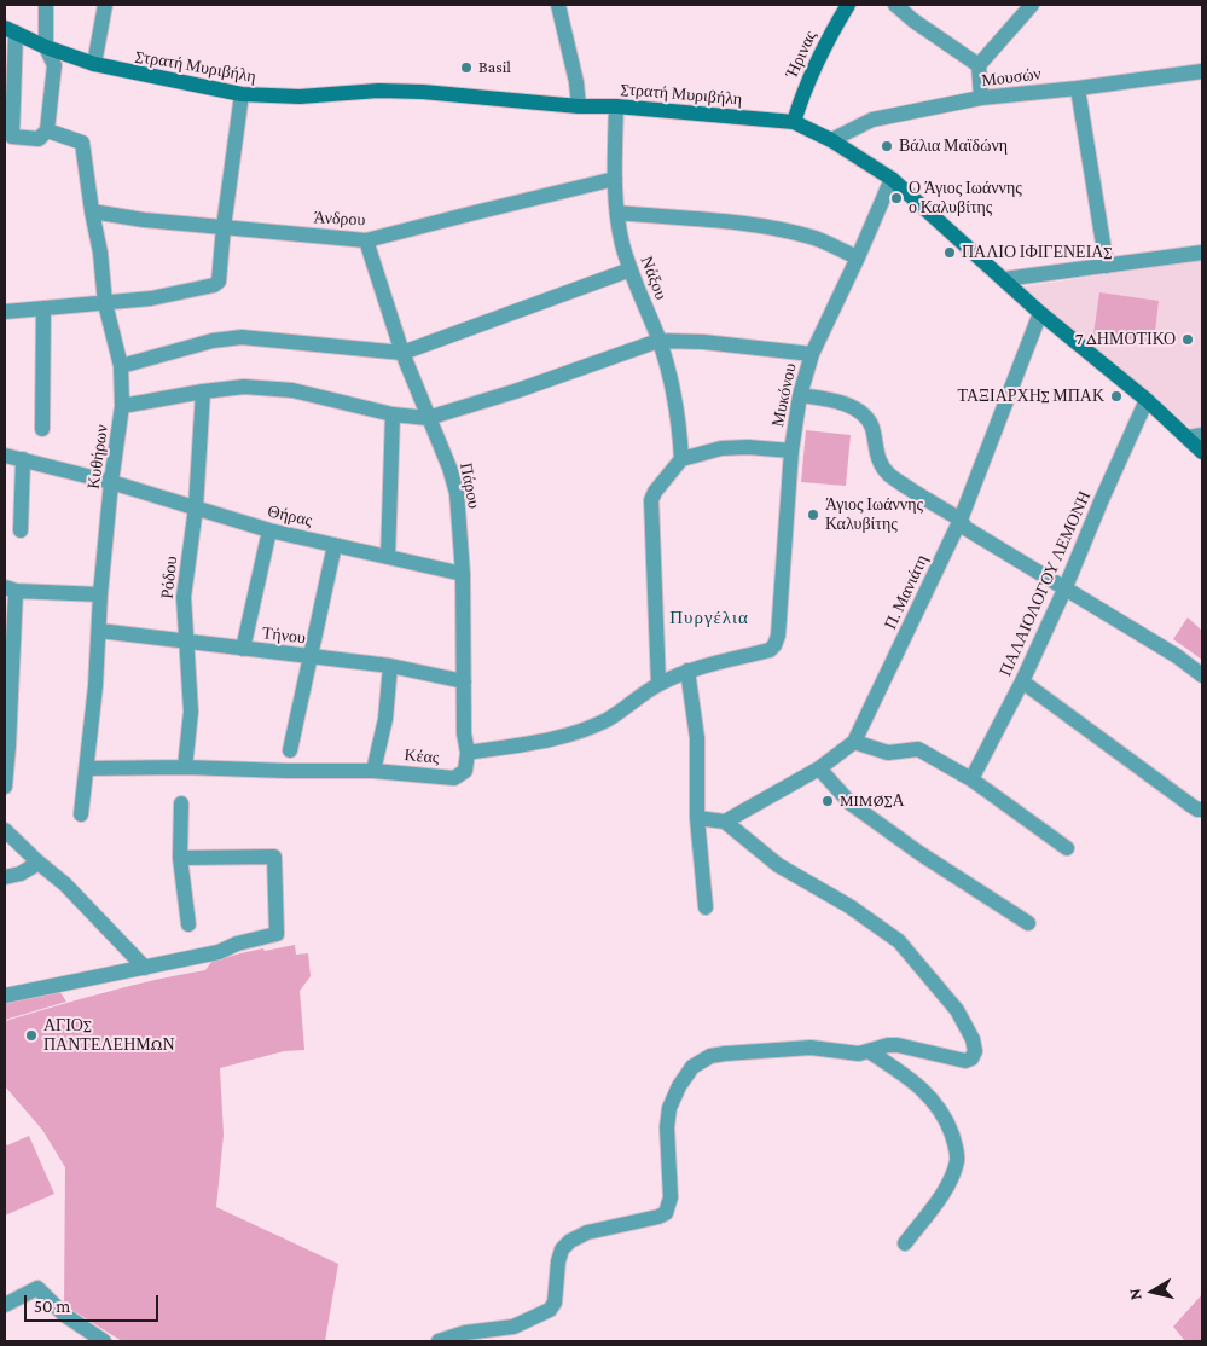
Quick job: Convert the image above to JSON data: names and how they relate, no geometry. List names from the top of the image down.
{
  "streets": {
    "main road": ["Ήρινας", "Στρατή Μυριβήλη"],
    "street": [
      "Μουσών",
      "Άνδρου",
      "Νάξου",
      "Μυκόνου",
      "Κυθήρων",
      "Πάρου",
      "Θήρας",
      "Ρόδου",
      "ΠΑΛΑΙΟΛΟΓΟΥ ΛΕΜΟΝΗ",
      "Π. Μανιάτη",
      "Τήνου",
      "Κέας"
    ]
  },
  "crossings": [
    ["Ήρινας", "Στρατή Μυριβήλη"],
    ["Στρατή Μυριβήλη", "Μουσών"],
    ["Στρατή Μυριβήλη", "Νάξου"],
    ["Στρατή Μυριβήλη", "Μυκόνου"],
    ["Στρατή Μυριβήλη", "ΠΑΛΑΙΟΛΟΓΟΥ ΛΕΜΟΝΗ"],
    ["Στρατή Μυριβήλη", "Π. Μανιάτη"],
    ["Άνδρου", "Νάξου"],
    ["Άνδρου", "Κυθήρων"],
    ["Άνδρου", "Πάρου"],
    ["Κυθήρων", "Θήρας"],
    ["Κυθήρων", "Τήνου"],
    ["Κυθήρων", "Κέας"],
    ["Πάρου", "Θήρας"],
    ["Πάρου", "Τήνου"],
    ["Πάρου", "Κέας"],
    ["Θήρας", "Ρόδου"],
    ["Ρόδου", "Τήνου"],
    ["Ρόδου", "Κέας"]
  ],
  "districts": ["Πυργέλια"],
  "places": [
    "Basil",
    "Βάλια Μαϊδώνη",
    "Ο Άγιος Ιωάννης ο Καλυβίτης",
    "ΠΑΛΙΟ ΙΦΙΓΕΝΕΙΑΣ",
    "7 ΔΗΜΟΤΙΚΟ",
    "ΤΑΞΙΑΡΧΗΣ ΜΠΑΚ",
    "Άγιος Ιωάννης Καλυβίτης",
    "MIMØΣΑ",
    "ΑΓΙΟΣ ΠΑΝΤΕΛΕΗΜΩΝ"
  ],
  "scale_bar": "50 m",
  "north": "left"
}
